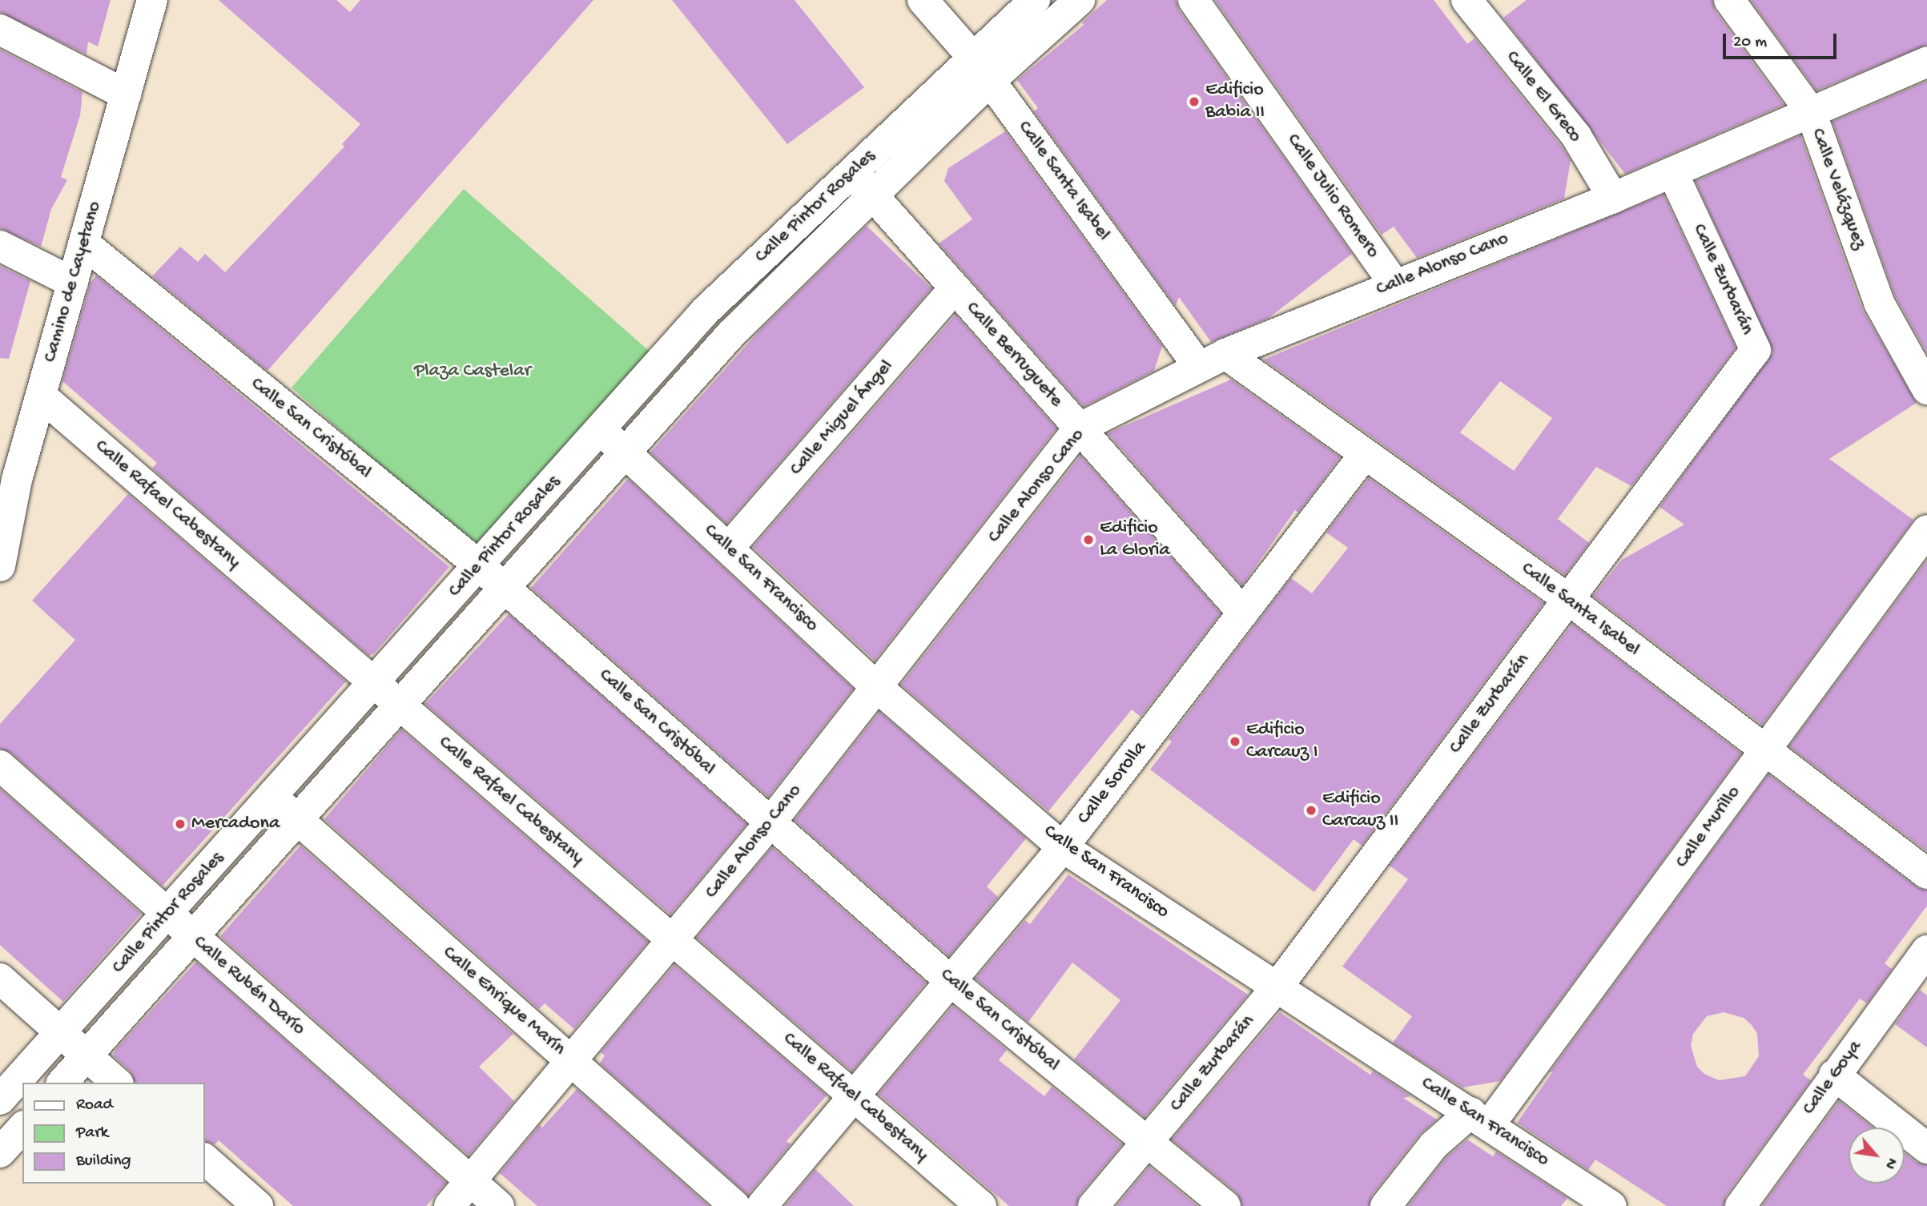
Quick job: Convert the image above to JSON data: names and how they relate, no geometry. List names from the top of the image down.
{
  "streets": {
    "street": [
      "Calle El Greco",
      "Calle Santa Isabel",
      "Calle Velázquez",
      "Calle Julio Romero",
      "Calle Pintor Rosales",
      "Calle Alonso Cano",
      "Calle Zurbarán",
      "Camino de Cayetano",
      "Calle Berruguete",
      "Calle Miguel Ángel",
      "Calle San Cristóbal",
      "Calle Rafael Cabestany",
      "Calle San Francisco",
      "Calle Sorolla",
      "Calle Murillo",
      "Calle Rubén Darío",
      "Calle Enrique Marín",
      "Calle Goya"
    ]
  },
  "crossings": [
    ["Calle El Greco", "Calle Alonso Cano"],
    ["Calle Santa Isabel", "Calle Pintor Rosales"],
    ["Calle Santa Isabel", "Calle Alonso Cano"],
    ["Calle Santa Isabel", "Calle Zurbarán"],
    ["Calle Santa Isabel", "Calle Sorolla"],
    ["Calle Santa Isabel", "Calle Murillo"],
    ["Calle Velázquez", "Calle Alonso Cano"],
    ["Calle Julio Romero", "Calle Alonso Cano"],
    ["Calle Pintor Rosales", "Calle Berruguete"],
    ["Calle Pintor Rosales", "Calle San Cristóbal"],
    ["Calle Pintor Rosales", "Calle Rafael Cabestany"],
    ["Calle Pintor Rosales", "Calle San Francisco"],
    ["Calle Pintor Rosales", "Calle Rubén Darío"],
    ["Calle Pintor Rosales", "Calle Enrique Marín"],
    ["Calle Alonso Cano", "Calle Zurbarán"],
    ["Calle Alonso Cano", "Calle Berruguete"],
    ["Calle Alonso Cano", "Calle San Cristóbal"],
    ["Calle Alonso Cano", "Calle Rafael Cabestany"],
    ["Calle Alonso Cano", "Calle San Francisco"],
    ["Calle Alonso Cano", "Calle Rubén Darío"],
    ["Calle Alonso Cano", "Calle Enrique Marín"],
    ["Calle Zurbarán", "Calle San Cristóbal"],
    ["Calle Zurbarán", "Calle San Francisco"],
    ["Camino de Cayetano", "Calle San Cristóbal"],
    ["Camino de Cayetano", "Calle Rafael Cabestany"],
    ["Calle Berruguete", "Calle Miguel Ángel"],
    ["Calle Berruguete", "Calle Sorolla"],
    ["Calle Miguel Ángel", "Calle San Francisco"],
    ["Calle San Cristóbal", "Calle Sorolla"],
    ["Calle Rafael Cabestany", "Calle Sorolla"],
    ["Calle San Francisco", "Calle Sorolla"],
    ["Calle San Francisco", "Calle Murillo"]
  ],
  "parks": ["Plaza Castelar"],
  "places": [
    "Edificio Babia II",
    "Edificio La Gloria",
    "Edificio Carcauz I",
    "Edificio Carcauz II",
    "Mercadona"
  ],
  "legend": ["Road", "Park", "Building"],
  "scale_bar": "20 m",
  "north": "bottom right"
}
